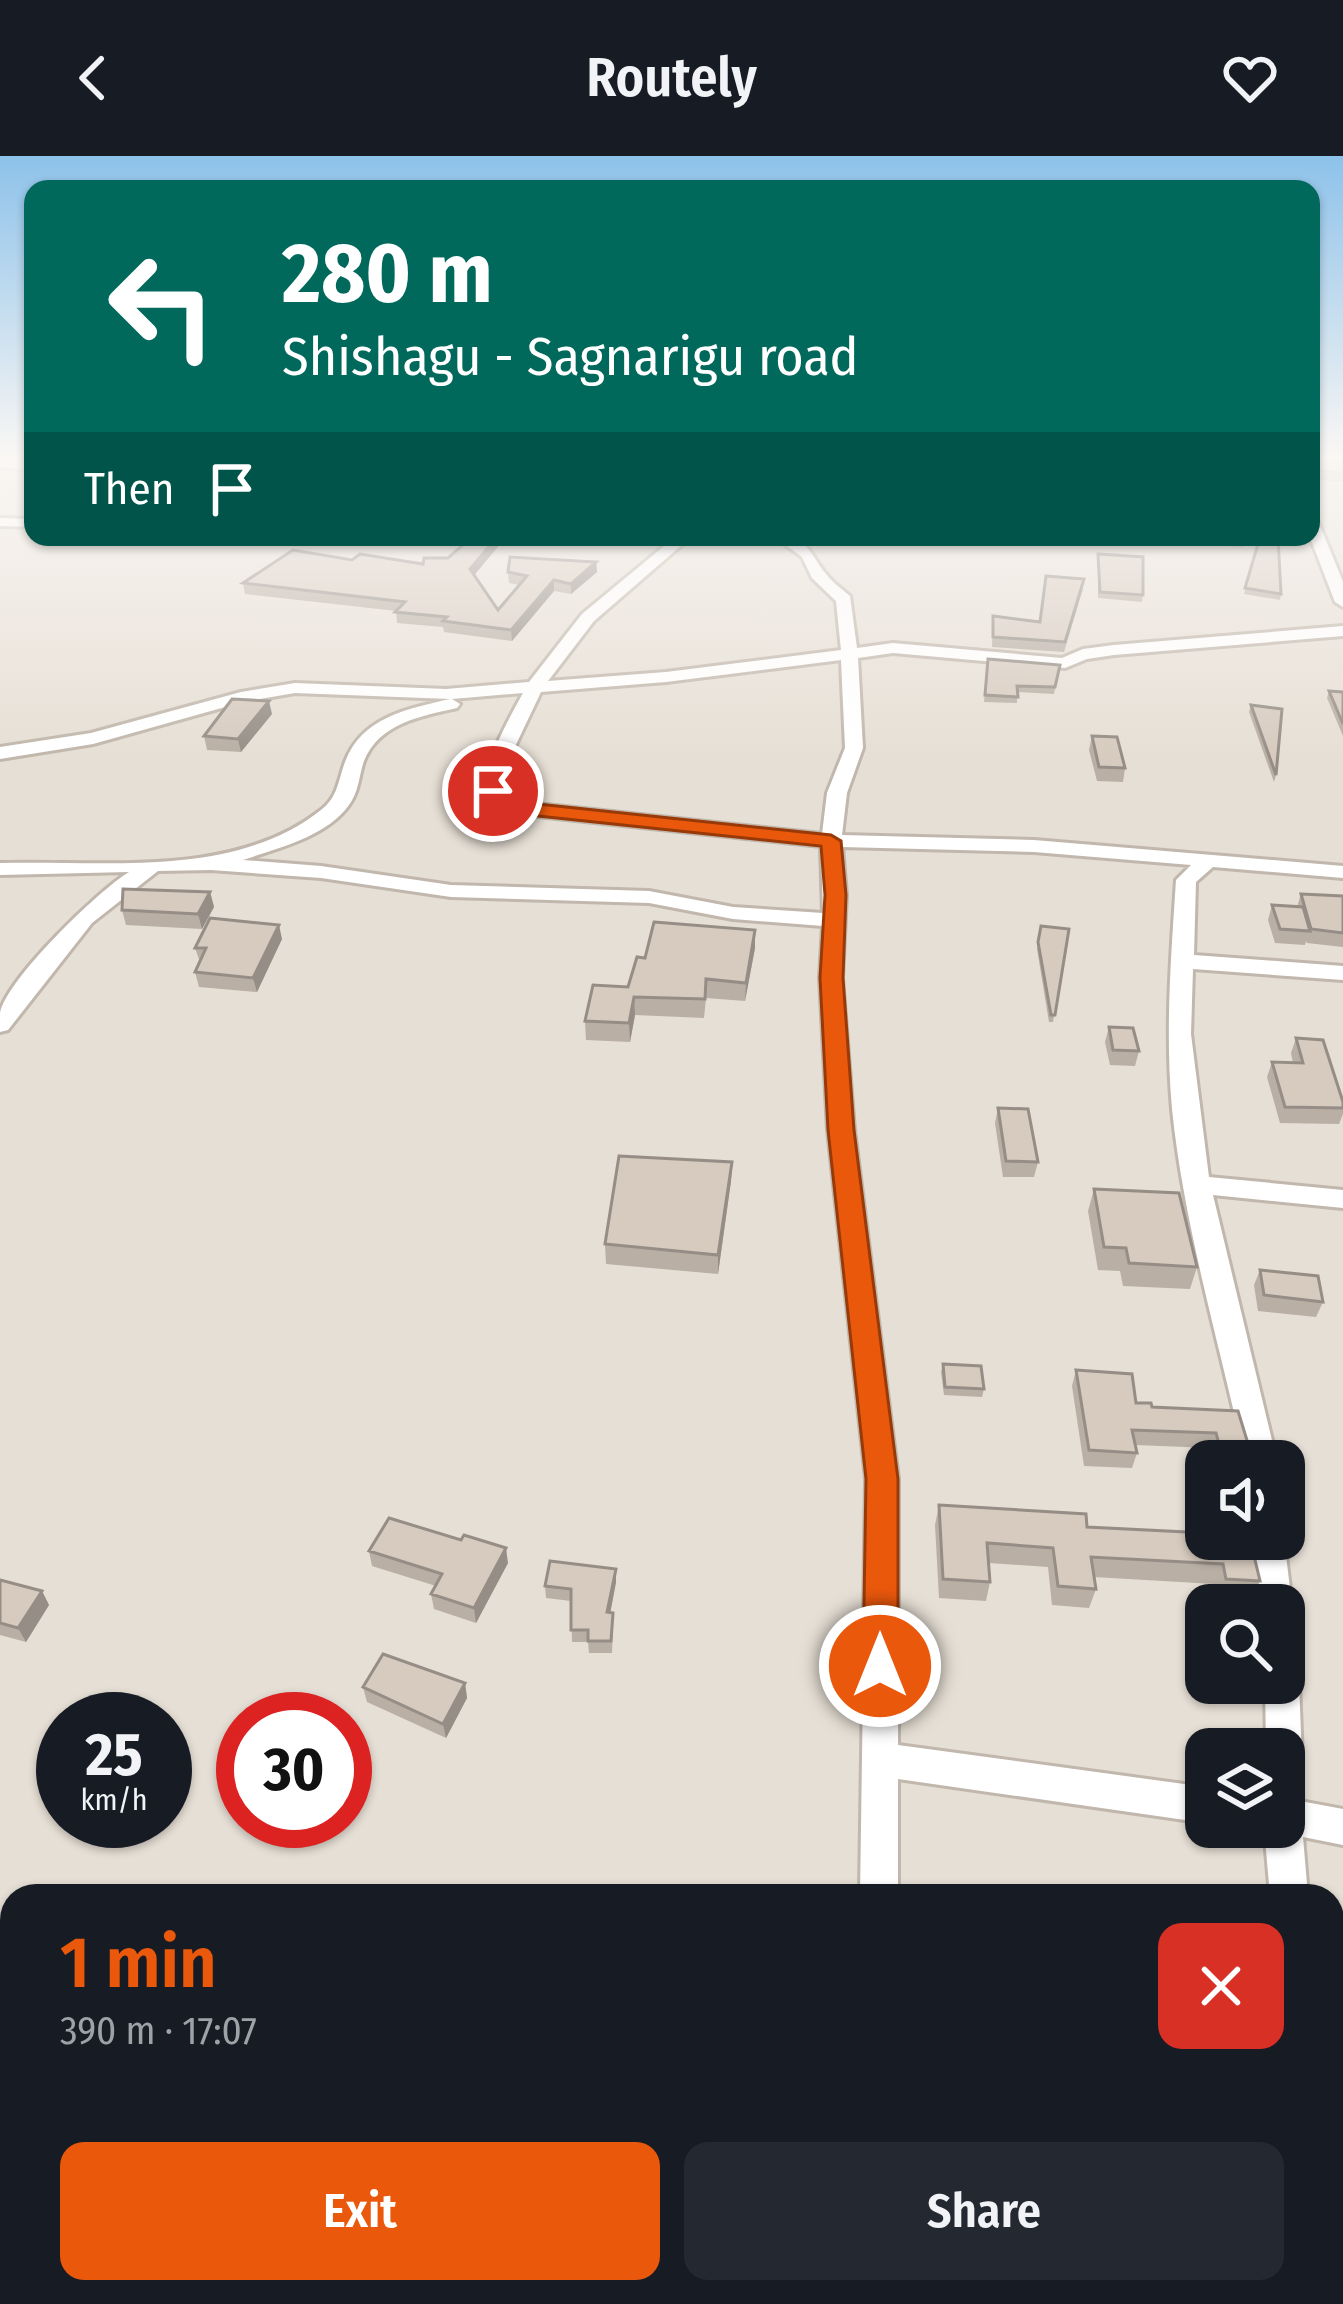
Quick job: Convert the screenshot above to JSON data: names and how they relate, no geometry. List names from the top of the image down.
{
  "page": {
    "header": "Routely",
    "turn": ["280 m", "Shishagu - Sagnarigu road"],
    "then": "Then",
    "speed": "25 km/h",
    "limit": "30",
    "heading": ["1 min", "390 m · 17:07"],
    "buttons": ["Exit", "Share"]
  }
}
